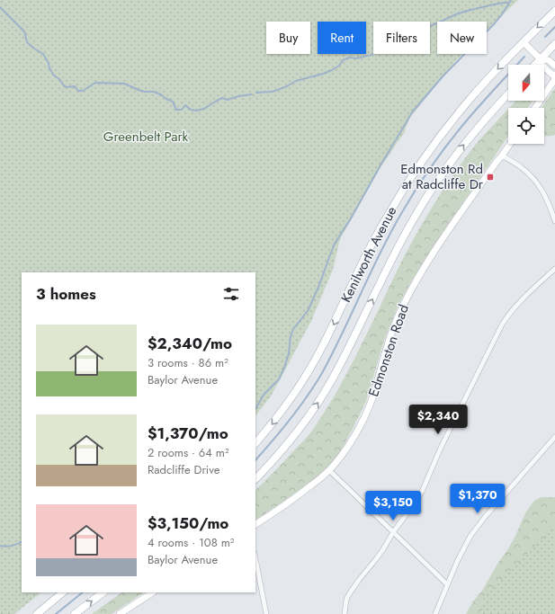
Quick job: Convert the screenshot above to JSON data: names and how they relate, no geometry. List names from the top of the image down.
{
  "streets": {
    "main road": ["Kenilworth Avenue"],
    "street": ["Edmonston Road"]
  },
  "parks": ["Greenbelt Park"],
  "places": {
    "transit": ["Edmonston Rd at Radcliffe Dr"]
  },
  "north": "bottom",
  "page": {
    "chip": [
      "Buy",
      "Rent",
      "Filters",
      "New"
    ],
    "heading": "3 homes",
    "list": [
      {
        "name": "$2,340/mo",
        "note": "3 rooms · 86 m² · Baylor Avenue"
      },
      {
        "name": "$1,370/mo",
        "note": "2 rooms · 64 m² · Radcliffe Drive"
      },
      {
        "name": "$3,150/mo",
        "note": "4 rooms · 108 m² · Baylor Avenue"
      }
    ],
    "price": ["$2,340", "$1,370", "$3,150"]
  }
}
